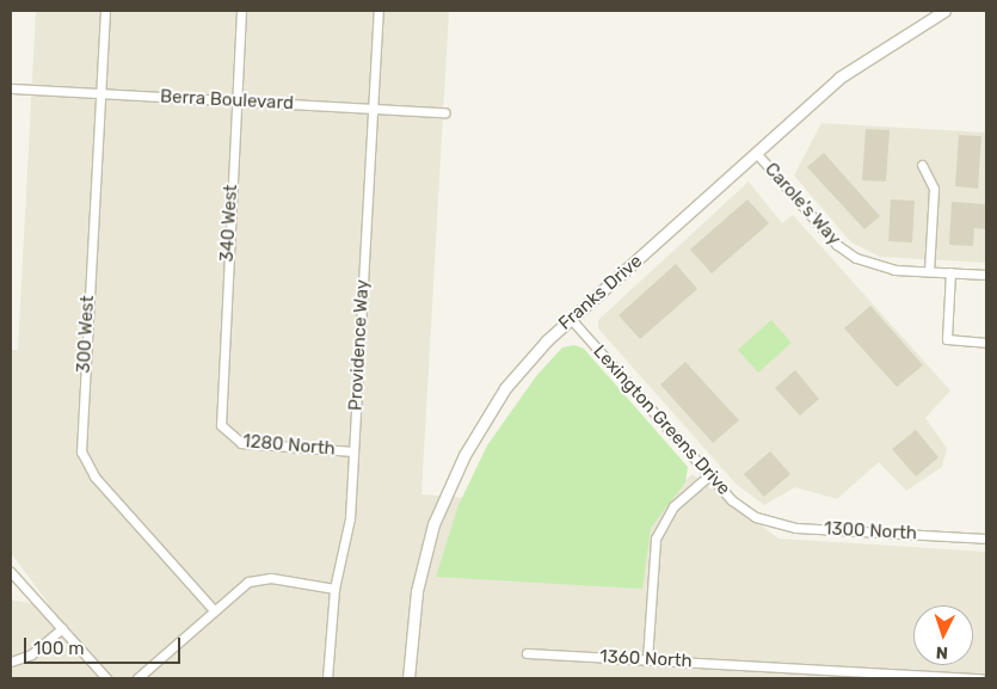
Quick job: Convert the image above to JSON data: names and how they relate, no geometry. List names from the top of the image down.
{
  "streets": {
    "street": [
      "Berra Boulevard",
      "Carole's Way",
      "340 West",
      "Franks Drive",
      "300 West",
      "Providence Way",
      "Lexington Greens Drive",
      "1280 North",
      "1300 North",
      "1360 North"
    ]
  },
  "crossings": [
    ["Berra Boulevard", "340 West"],
    ["Berra Boulevard", "300 West"],
    ["Berra Boulevard", "Providence Way"],
    ["Carole's Way", "Franks Drive"],
    ["340 West", "1280 North"],
    ["Franks Drive", "Lexington Greens Drive"],
    ["Providence Way", "1280 North"],
    ["Lexington Greens Drive", "1300 North"]
  ],
  "scale_bar": "100 m",
  "north": "bottom"
}
